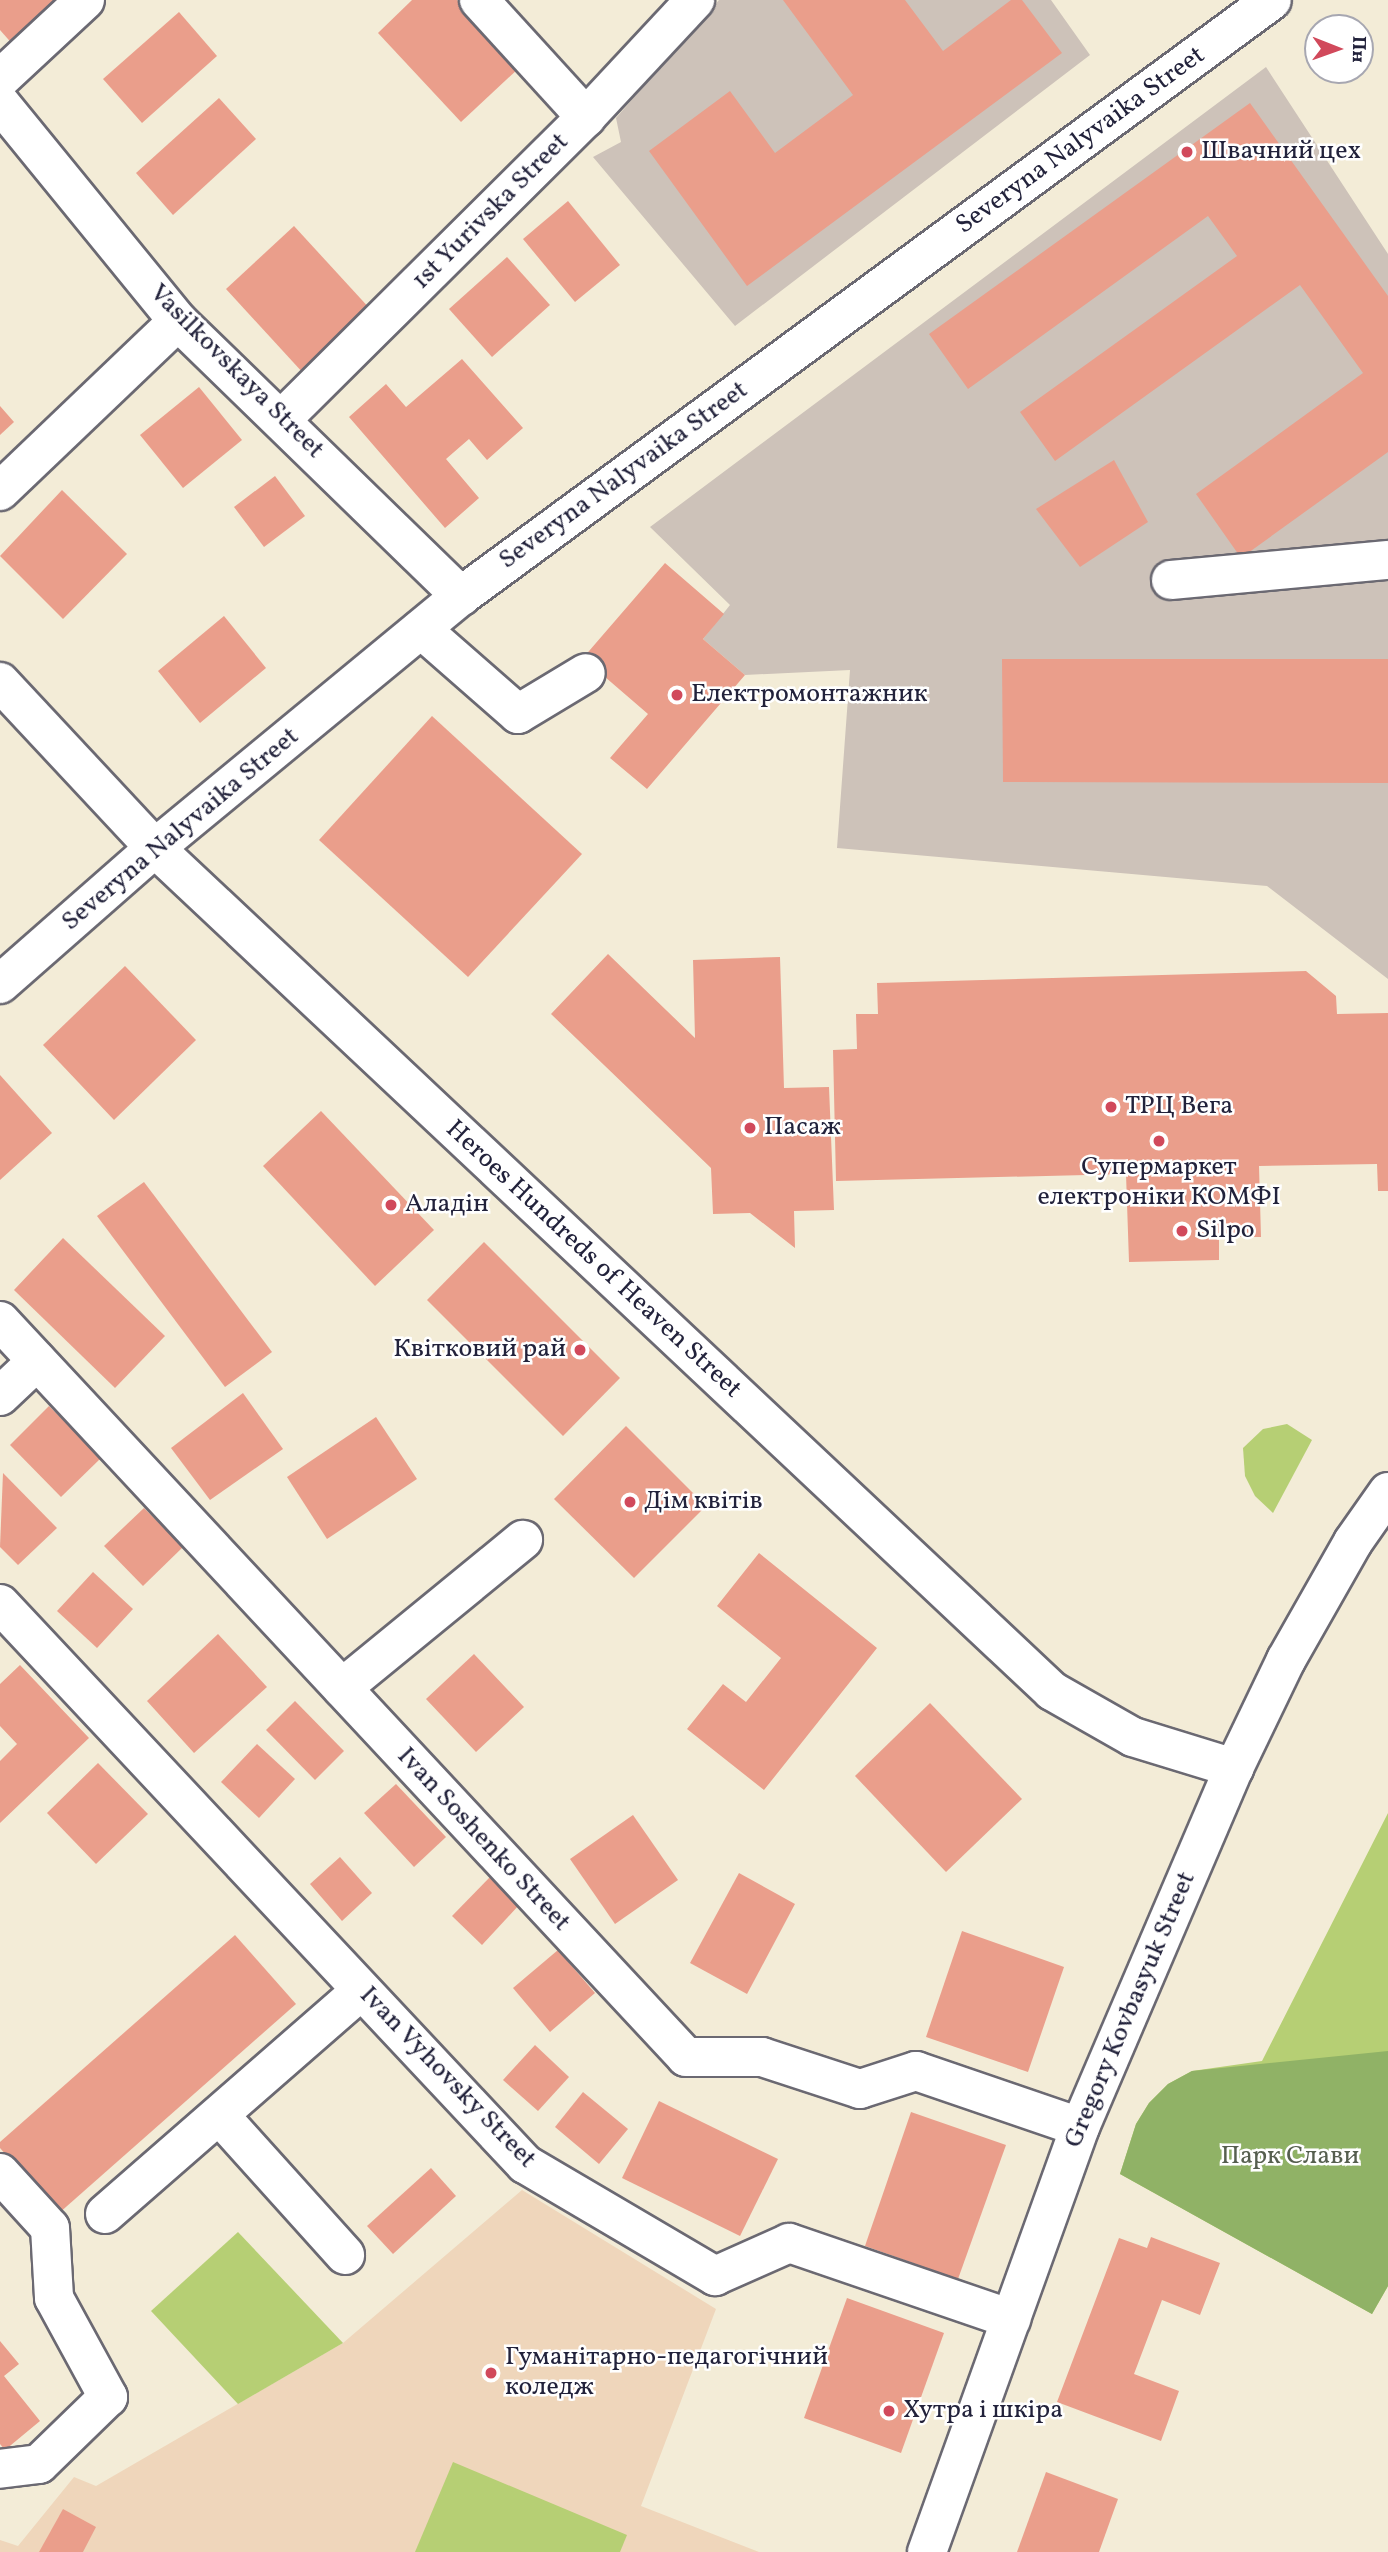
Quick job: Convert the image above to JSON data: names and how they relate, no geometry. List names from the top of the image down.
{
  "streets": {
    "street": [
      "Severyna Nalyvaika Street",
      "1st Yurivska Street",
      "Vasilkovskaya Street",
      "Heroes Hundreds of Heaven Street",
      "Ivan Soshenko Street",
      "Gregory Kovbasyuk Street",
      "Ivan Vyhovsky Street"
    ]
  },
  "crossings": [
    ["Severyna Nalyvaika Street", "Vasilkovskaya Street"],
    ["Severyna Nalyvaika Street", "Heroes Hundreds of Heaven Street"],
    ["1st Yurivska Street", "Vasilkovskaya Street"],
    ["Heroes Hundreds of Heaven Street", "Gregory Kovbasyuk Street"],
    ["Ivan Soshenko Street", "Gregory Kovbasyuk Street"],
    ["Gregory Kovbasyuk Street", "Ivan Vyhovsky Street"]
  ],
  "parks": ["Парк Слави"],
  "places": [
    "Швачний цех",
    "Електромонтажник",
    "ТРЦ Вега",
    "Пасаж",
    "Супермаркет електроніки КОМФІ",
    "Аладін",
    "Silpo",
    "Квітковий рай",
    "Дім квітів",
    "Гуманітарно-педагогічний коледж",
    "Хутра і шкіра"
  ],
  "north": "right"
}
